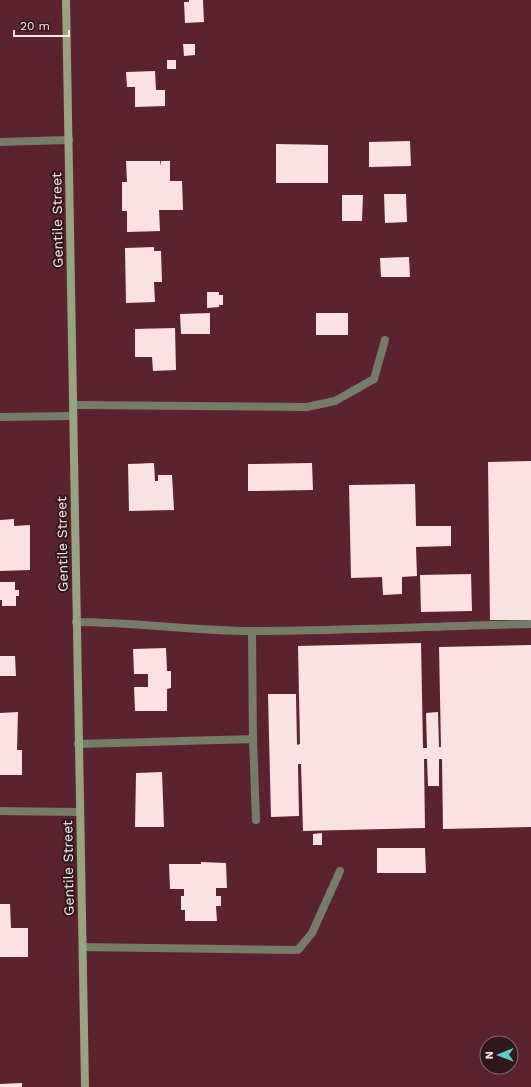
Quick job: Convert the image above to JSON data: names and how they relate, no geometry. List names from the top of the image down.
{
  "streets": {
    "main road": ["Gentile Street"]
  },
  "scale_bar": "20 m",
  "north": "left"
}
